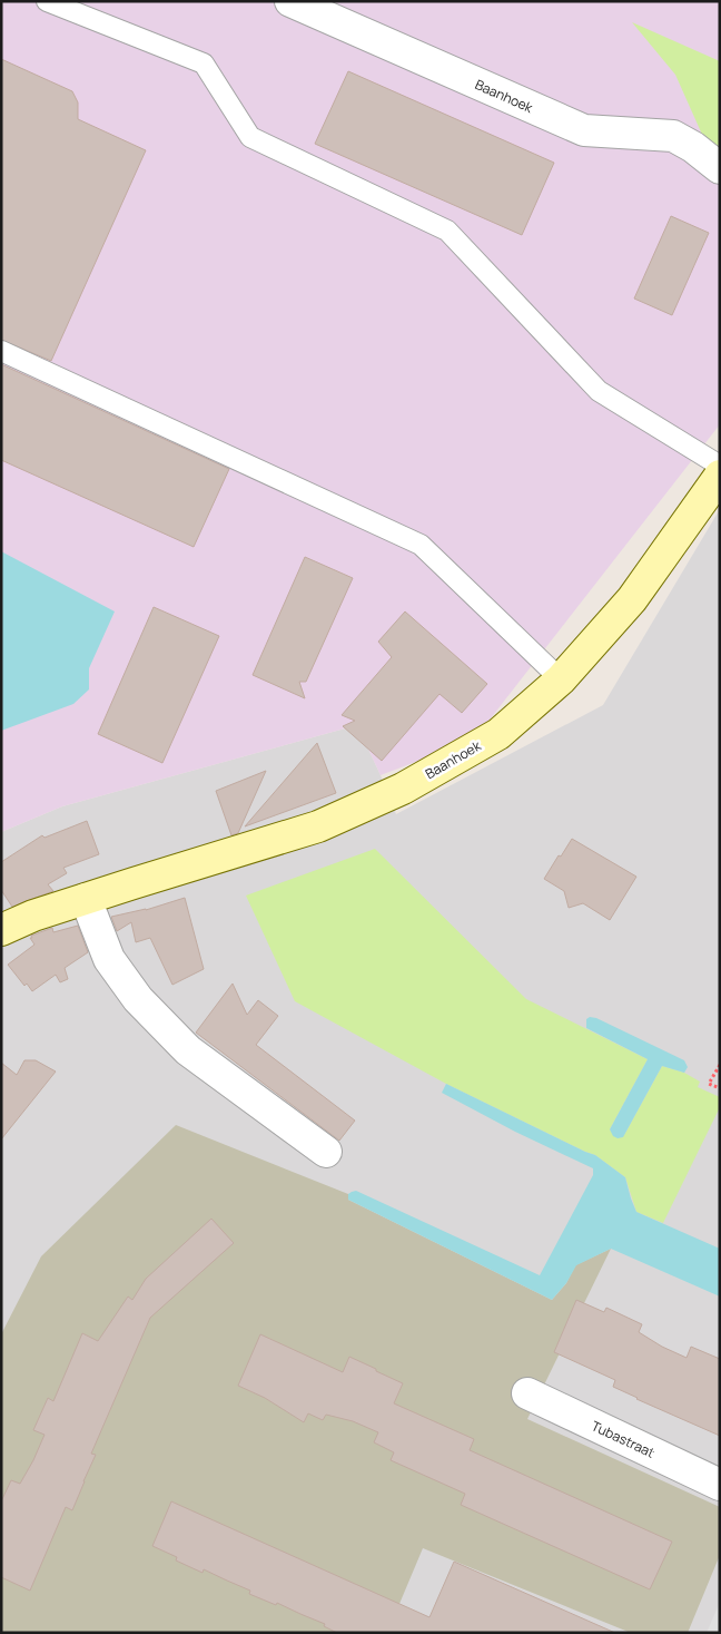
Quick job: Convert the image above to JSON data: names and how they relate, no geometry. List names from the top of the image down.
{
  "streets": {
    "street": ["Baanhoek", "Tubastraat"]
  }
}
